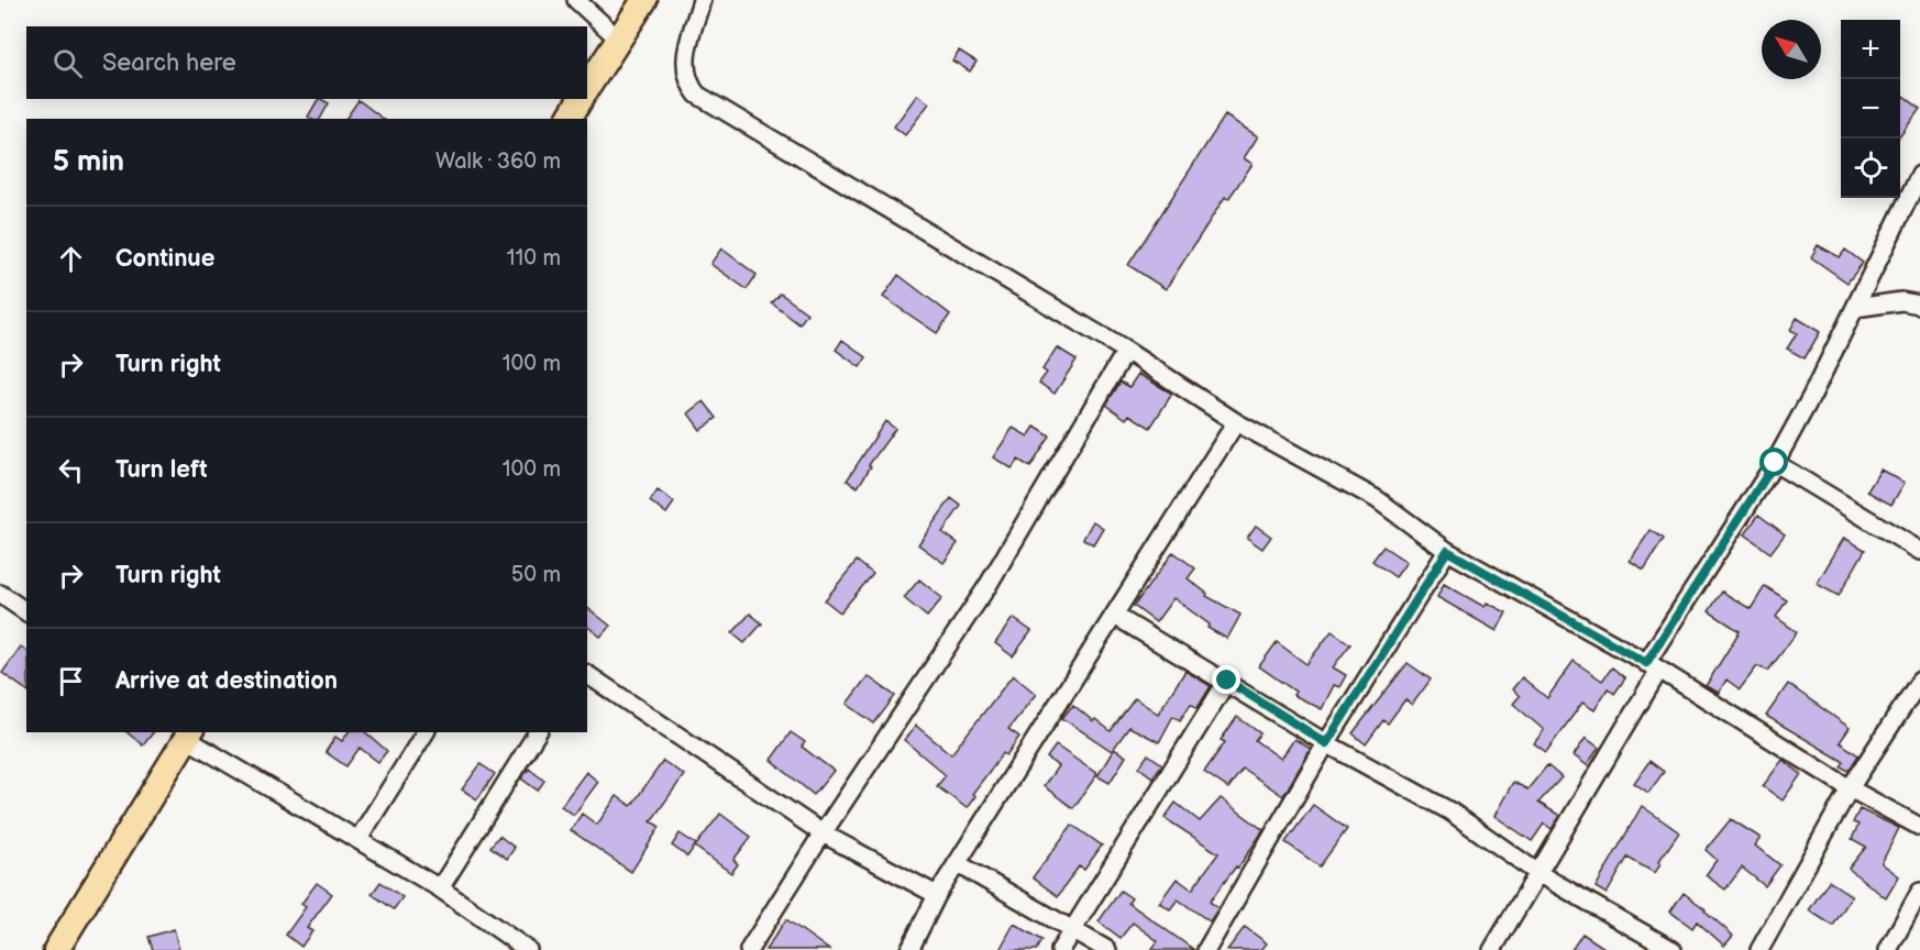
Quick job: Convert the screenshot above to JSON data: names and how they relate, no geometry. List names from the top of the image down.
{
  "north": "top left",
  "page": {
    "map_buttons": ["+", "−"],
    "search": "Search here",
    "heading": ["5 min", "Walk · 360 m"],
    "list": [
      ["Continue", "110 m"],
      ["Turn right", "100 m"],
      ["Turn left", "100 m"],
      ["Turn right", "50 m"],
      "Arrive at destination"
    ]
  }
}
